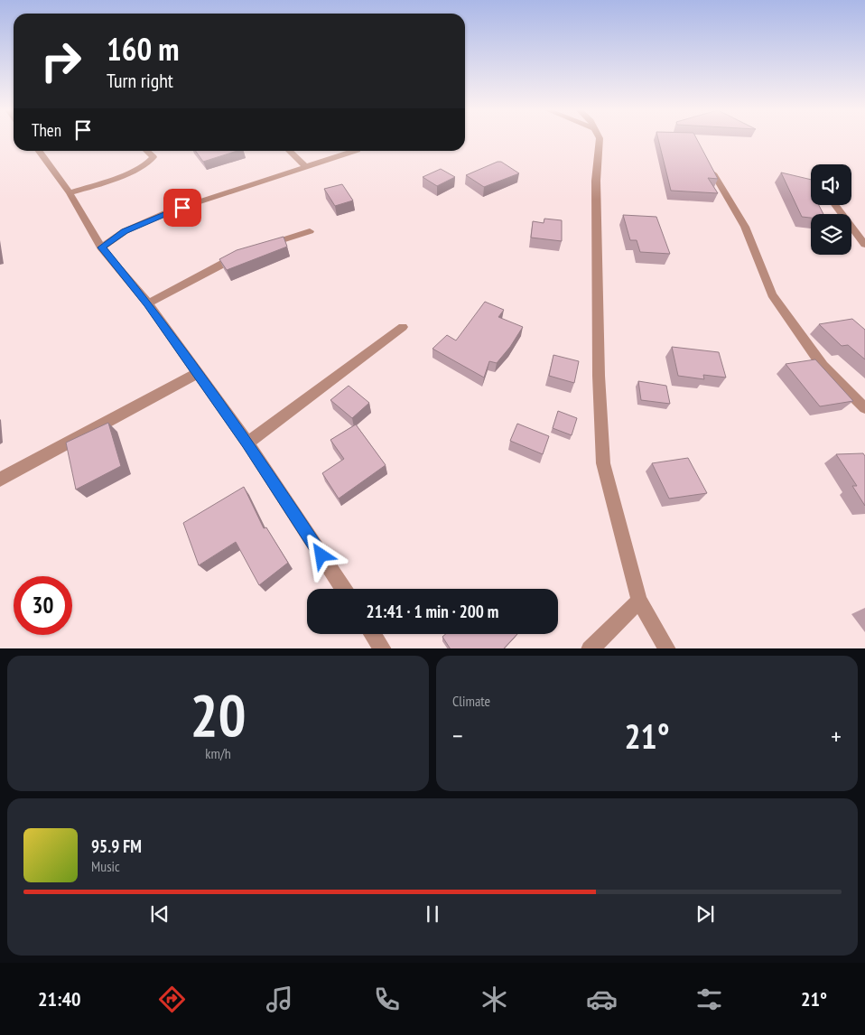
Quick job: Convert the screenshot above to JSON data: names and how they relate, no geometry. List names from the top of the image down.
{
  "page": {
    "turn": ["160 m", "Turn right"],
    "then": "Then",
    "limit": "30",
    "trip": "21:41 · 1 min · 200 m",
    "tile": [
      ["20", "km/h"],
      "Climate"
    ],
    "heat": ["−", "21°", "+"],
    "song": ["95.9 FM", "Music"],
    "tabs": ["21:40", "21°"]
  }
}
